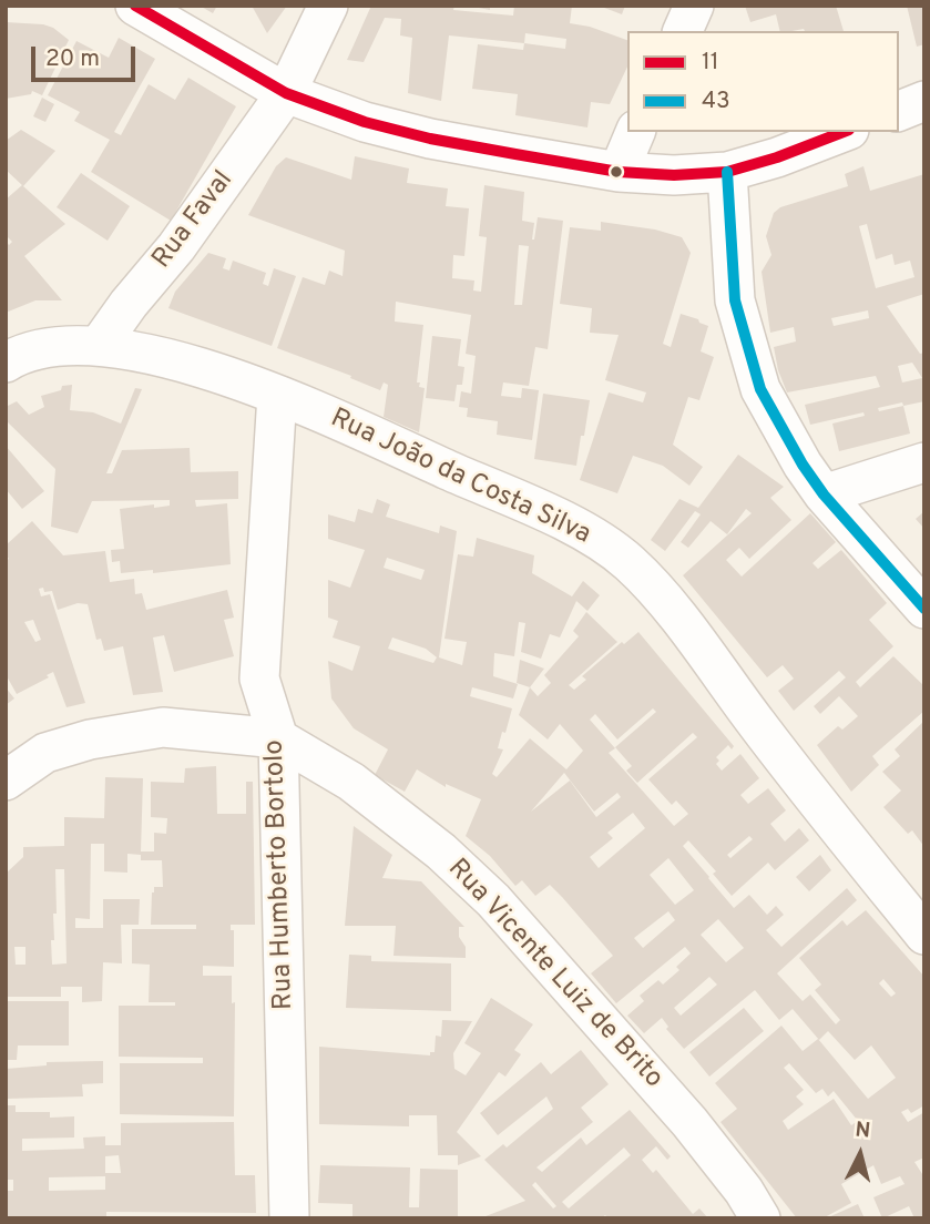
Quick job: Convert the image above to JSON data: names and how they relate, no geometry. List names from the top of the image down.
{
  "streets": {
    "street": [
      "Rua Faval",
      "Rua João da Costa Silva",
      "Rua Humberto Bortolo",
      "Rua Vicente Luiz de Brito"
    ]
  },
  "crossings": [
    ["Rua Faval", "Rua João da Costa Silva"],
    ["Rua João da Costa Silva", "Rua Humberto Bortolo"],
    ["Rua Humberto Bortolo", "Rua Vicente Luiz de Brito"]
  ],
  "lines": ["transit line 11", "transit line 43"],
  "legend": ["11", "43"],
  "scale_bar": "20 m",
  "north": "top"
}
